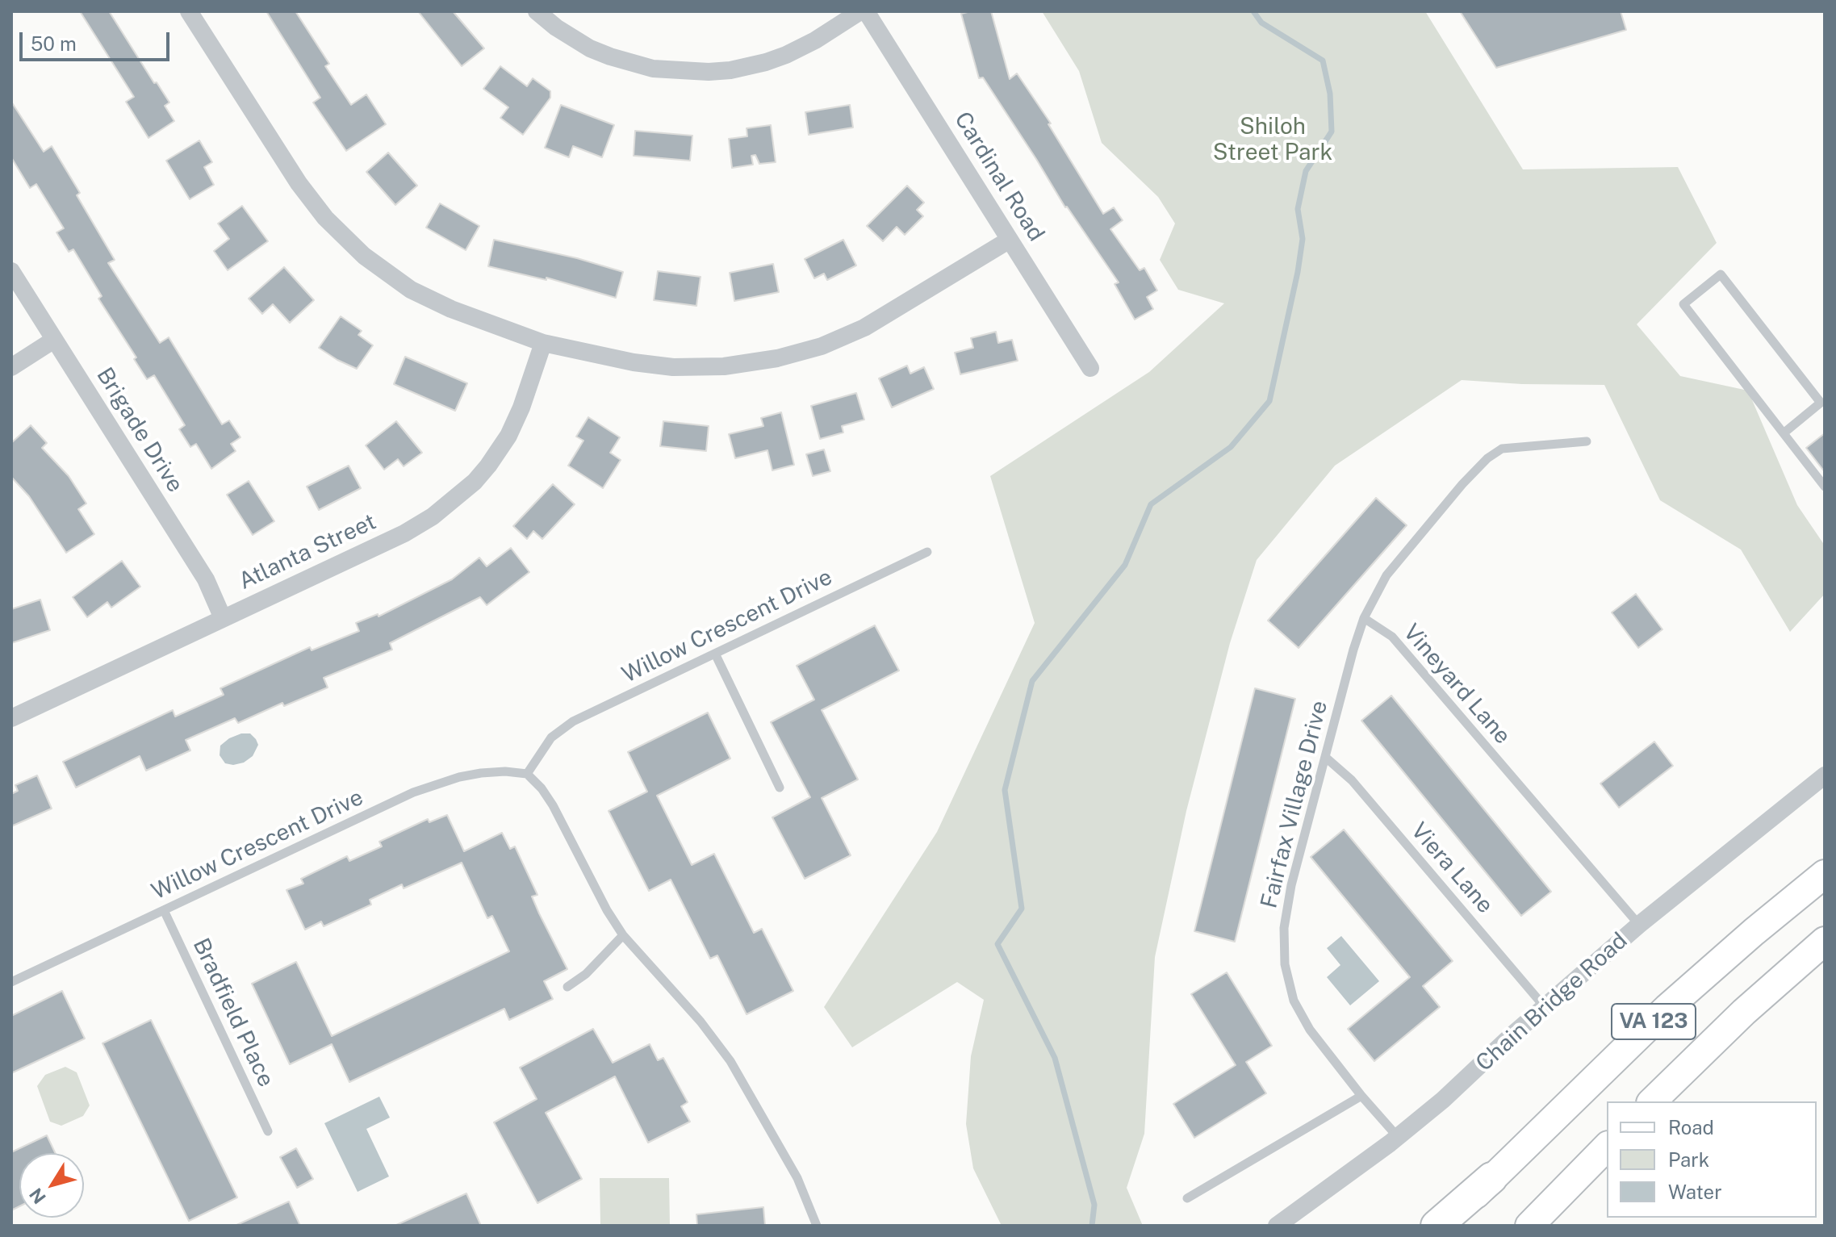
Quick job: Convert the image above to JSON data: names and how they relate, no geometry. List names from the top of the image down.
{
  "streets": {
    "main road": ["VA 123"],
    "street": [
      "Cardinal Road",
      "Brigade Drive",
      "Atlanta Street",
      "Chain Bridge Road"
    ],
    "lane": [
      "Willow Crescent Drive",
      "Vineyard Lane",
      "Fairfax Village Drive",
      "Viera Lane",
      "Bradfield Place"
    ]
  },
  "crossings": [
    ["Brigade Drive", "Atlanta Street"],
    ["Willow Crescent Drive", "Bradfield Place"],
    ["Vineyard Lane", "Fairfax Village Drive"],
    ["Vineyard Lane", "Chain Bridge Road"],
    ["Fairfax Village Drive", "Viera Lane"],
    ["Fairfax Village Drive", "Chain Bridge Road"],
    ["Viera Lane", "Chain Bridge Road"]
  ],
  "parks": ["Shiloh Street Park"],
  "legend": ["Road", "Park", "Water"],
  "scale_bar": "50 m",
  "north": "bottom left"
}
